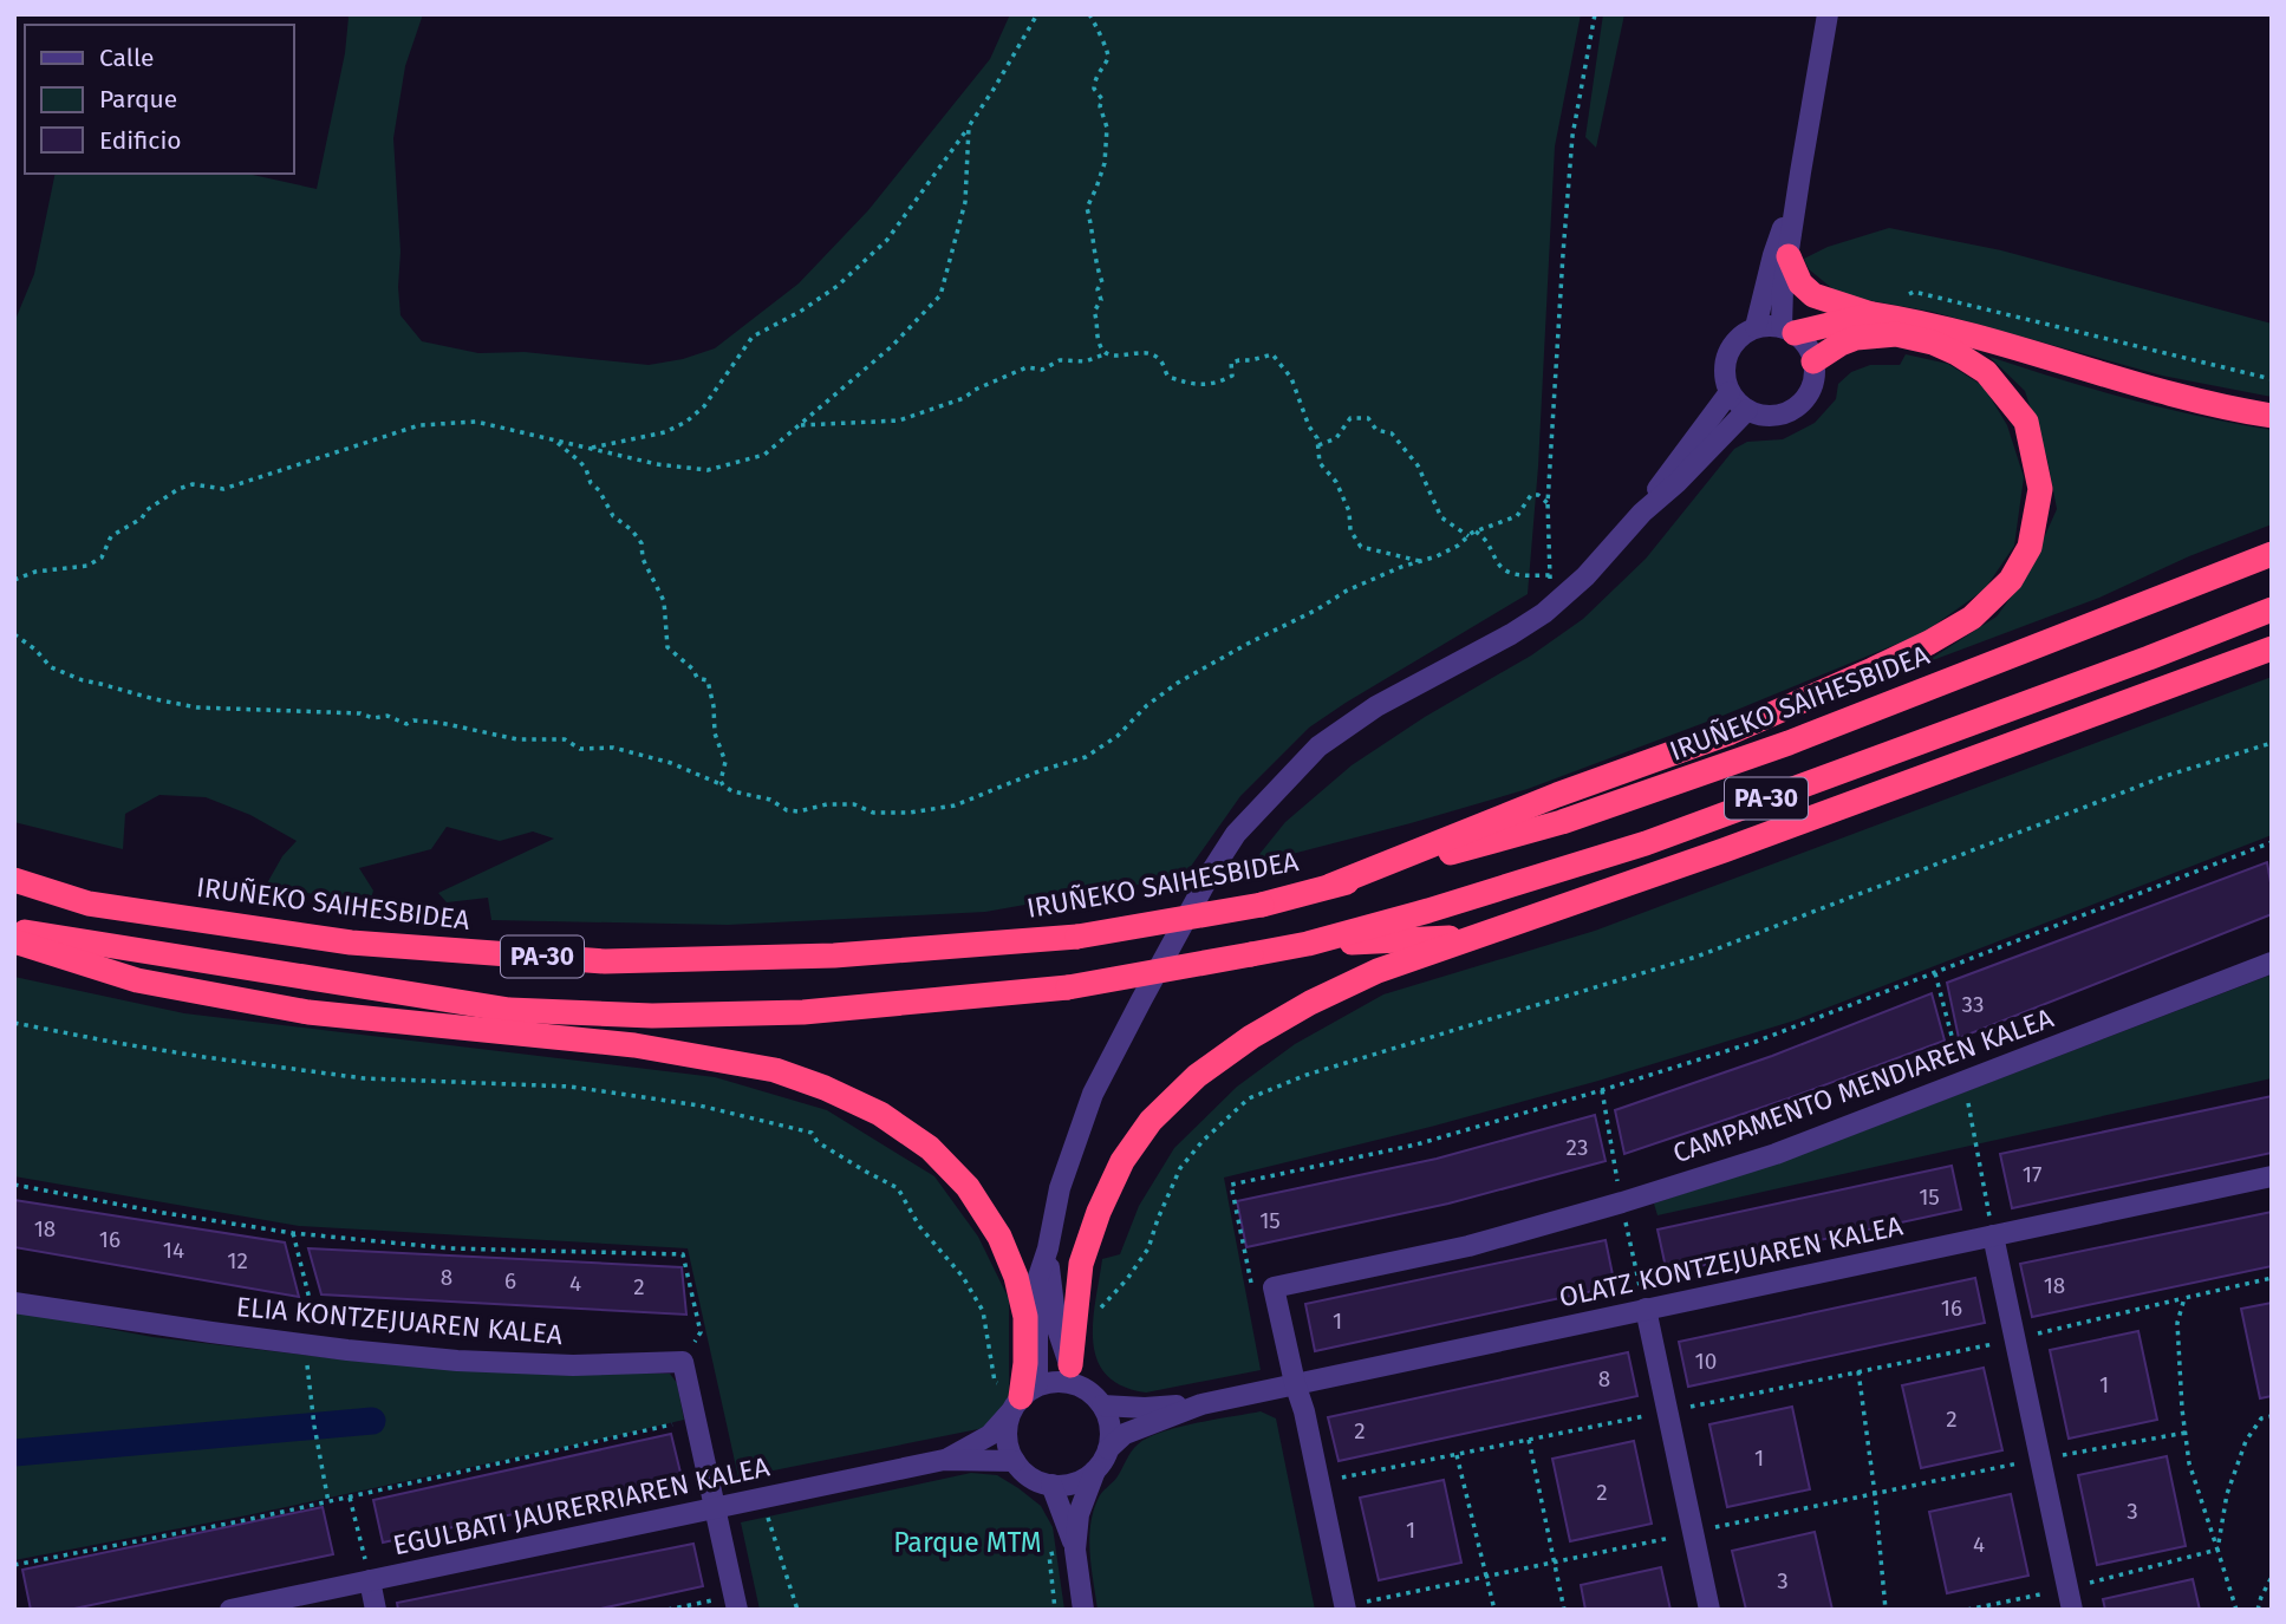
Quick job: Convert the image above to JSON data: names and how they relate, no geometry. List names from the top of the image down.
{
  "streets": {
    "highway": ["IRUÑEKO SAIHESBIDEA", "PA-30"],
    "street": [
      "CAMPAMENTO MENDIAREN KALEA",
      "OLATZ KONTZEJUAREN KALEA",
      "ELIA KONTZEJUAREN KALEA",
      "EGULBATI JAURERRIAREN KALEA"
    ]
  },
  "crossings": [
    ["CAMPAMENTO MENDIAREN KALEA", "OLATZ KONTZEJUAREN KALEA"],
    ["OLATZ KONTZEJUAREN KALEA", "EGULBATI JAURERRIAREN KALEA"]
  ],
  "parks": ["Parque MTM"],
  "house_numbers": [
    "33",
    "23",
    "17",
    "15",
    "15",
    "18",
    "16",
    "14",
    "12",
    "8",
    "6",
    "4",
    "18",
    "2",
    "16",
    "1",
    "10",
    "8",
    "1",
    "2",
    "2",
    "1",
    "2",
    "3",
    "1",
    "4",
    "3"
  ],
  "legend": ["Calle", "Parque", "Edificio"]
}
